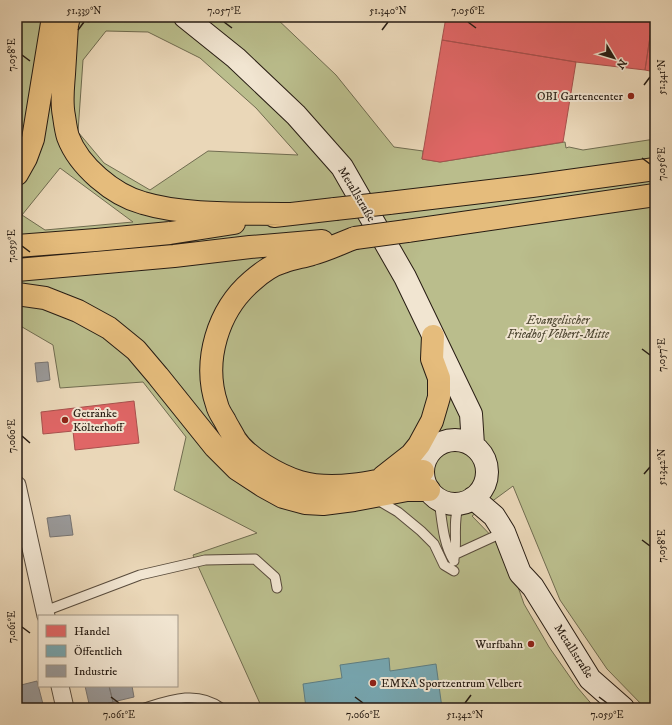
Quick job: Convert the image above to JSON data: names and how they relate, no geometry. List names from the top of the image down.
{
  "streets": {
    "main road": ["Metallstraße"]
  },
  "parks": ["Evangelischer Friedhof Velbert-Mitte"],
  "places": [
    "OBI Gartencenter",
    "Getränke Költerhoff",
    "Wurfbahn",
    "EMKA Sportzentrum Velbert"
  ],
  "legend": ["Handel", "Öffentlich", "Industrie"],
  "north": "bottom right",
  "coordinates": [
    "51.339°N",
    "7.057°E",
    "51.340°N",
    "7.056°E",
    "7.058°E",
    "51.341°N",
    "7.059°E",
    "7.060°E",
    "51.342°N",
    "7.061°E"
  ]
}
